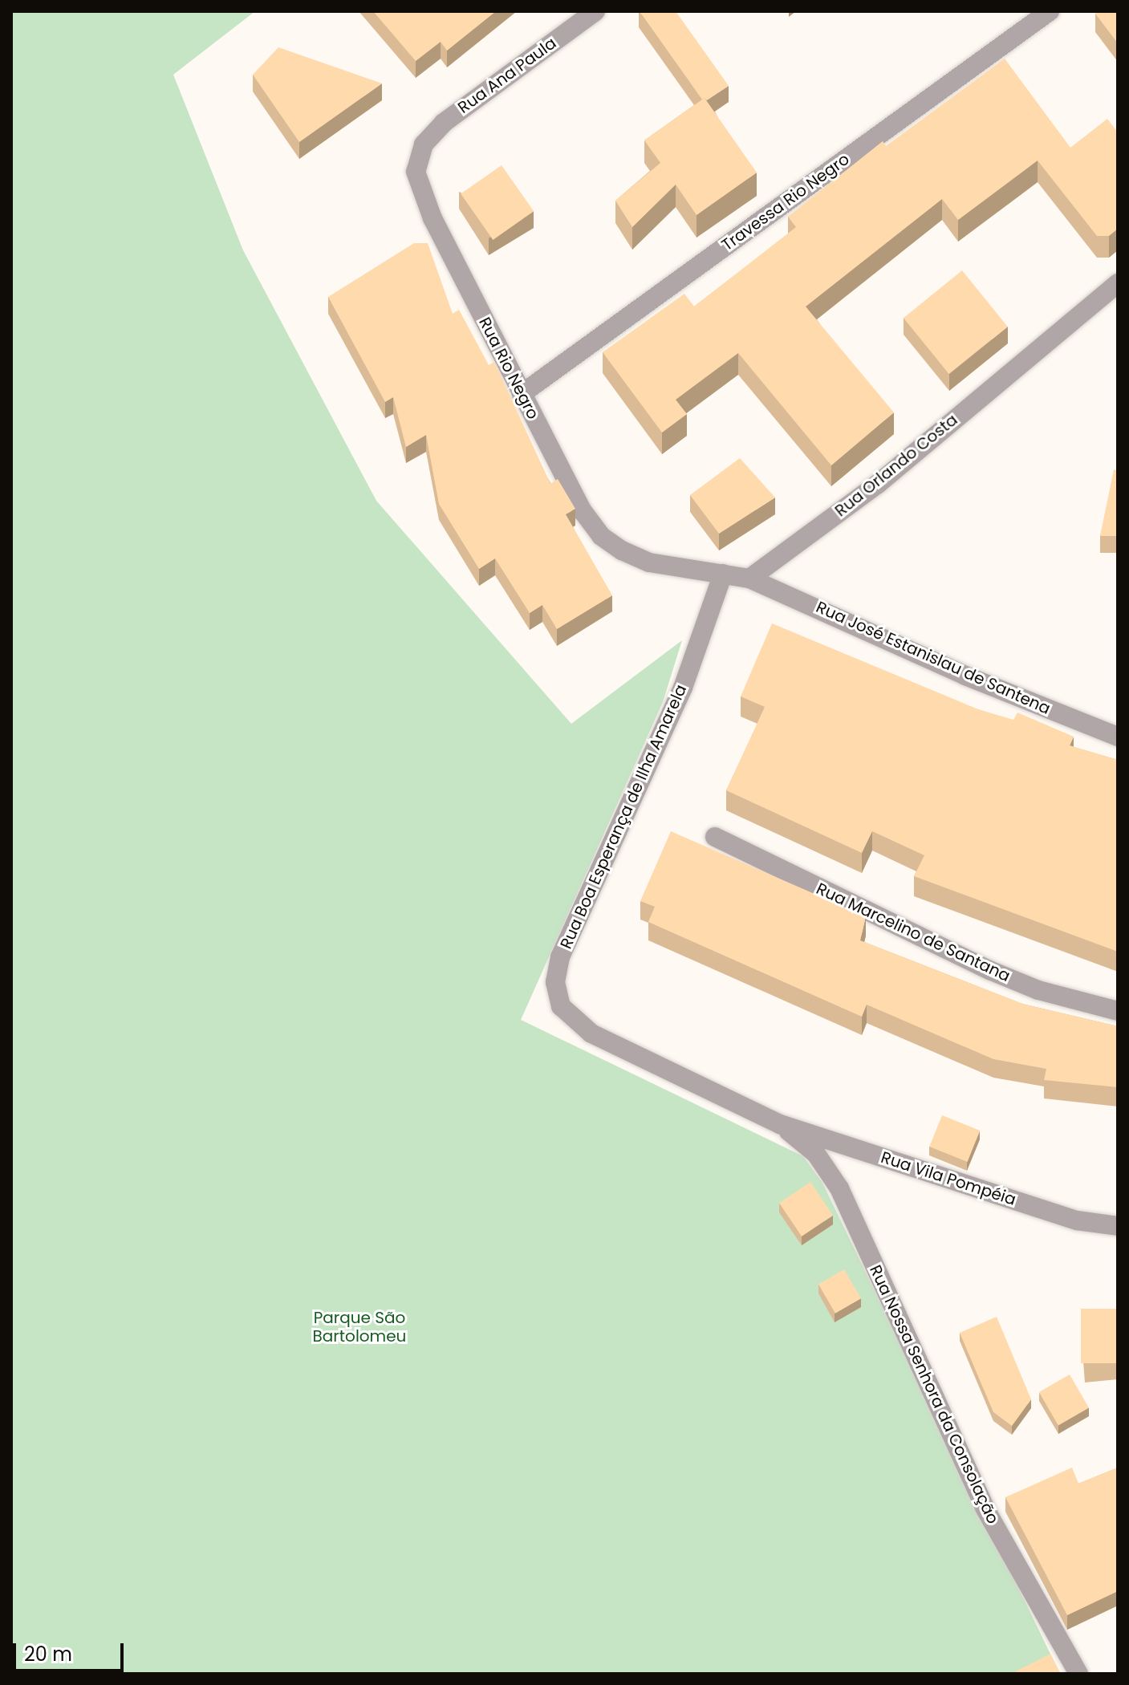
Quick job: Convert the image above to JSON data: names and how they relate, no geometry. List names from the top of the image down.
{
  "streets": {
    "street": [
      "Rua Ana Paula",
      "Travessa Rio Negro",
      "Rua Rio Negro",
      "Rua Orlando Costa",
      "Rua José Estanislau de Santena",
      "Rua Boa Esperança de Ilha Amarela",
      "Rua Marcelino de Santana",
      "Rua Vila Pompéia",
      "Rua Nossa Senhora da Consolação"
    ]
  },
  "crossings": [
    ["Rua Ana Paula", "Rua Rio Negro"],
    ["Travessa Rio Negro", "Rua Rio Negro"],
    ["Rua Rio Negro", "Rua Boa Esperança de Ilha Amarela"],
    ["Rua Orlando Costa", "Rua José Estanislau de Santena"],
    ["Rua Boa Esperança de Ilha Amarela", "Rua Vila Pompéia"],
    ["Rua Boa Esperança de Ilha Amarela", "Rua Nossa Senhora da Consolação"],
    ["Rua Vila Pompéia", "Rua Nossa Senhora da Consolação"]
  ],
  "parks": ["Parque São Bartolomeu"],
  "scale_bar": "20 m"
}
